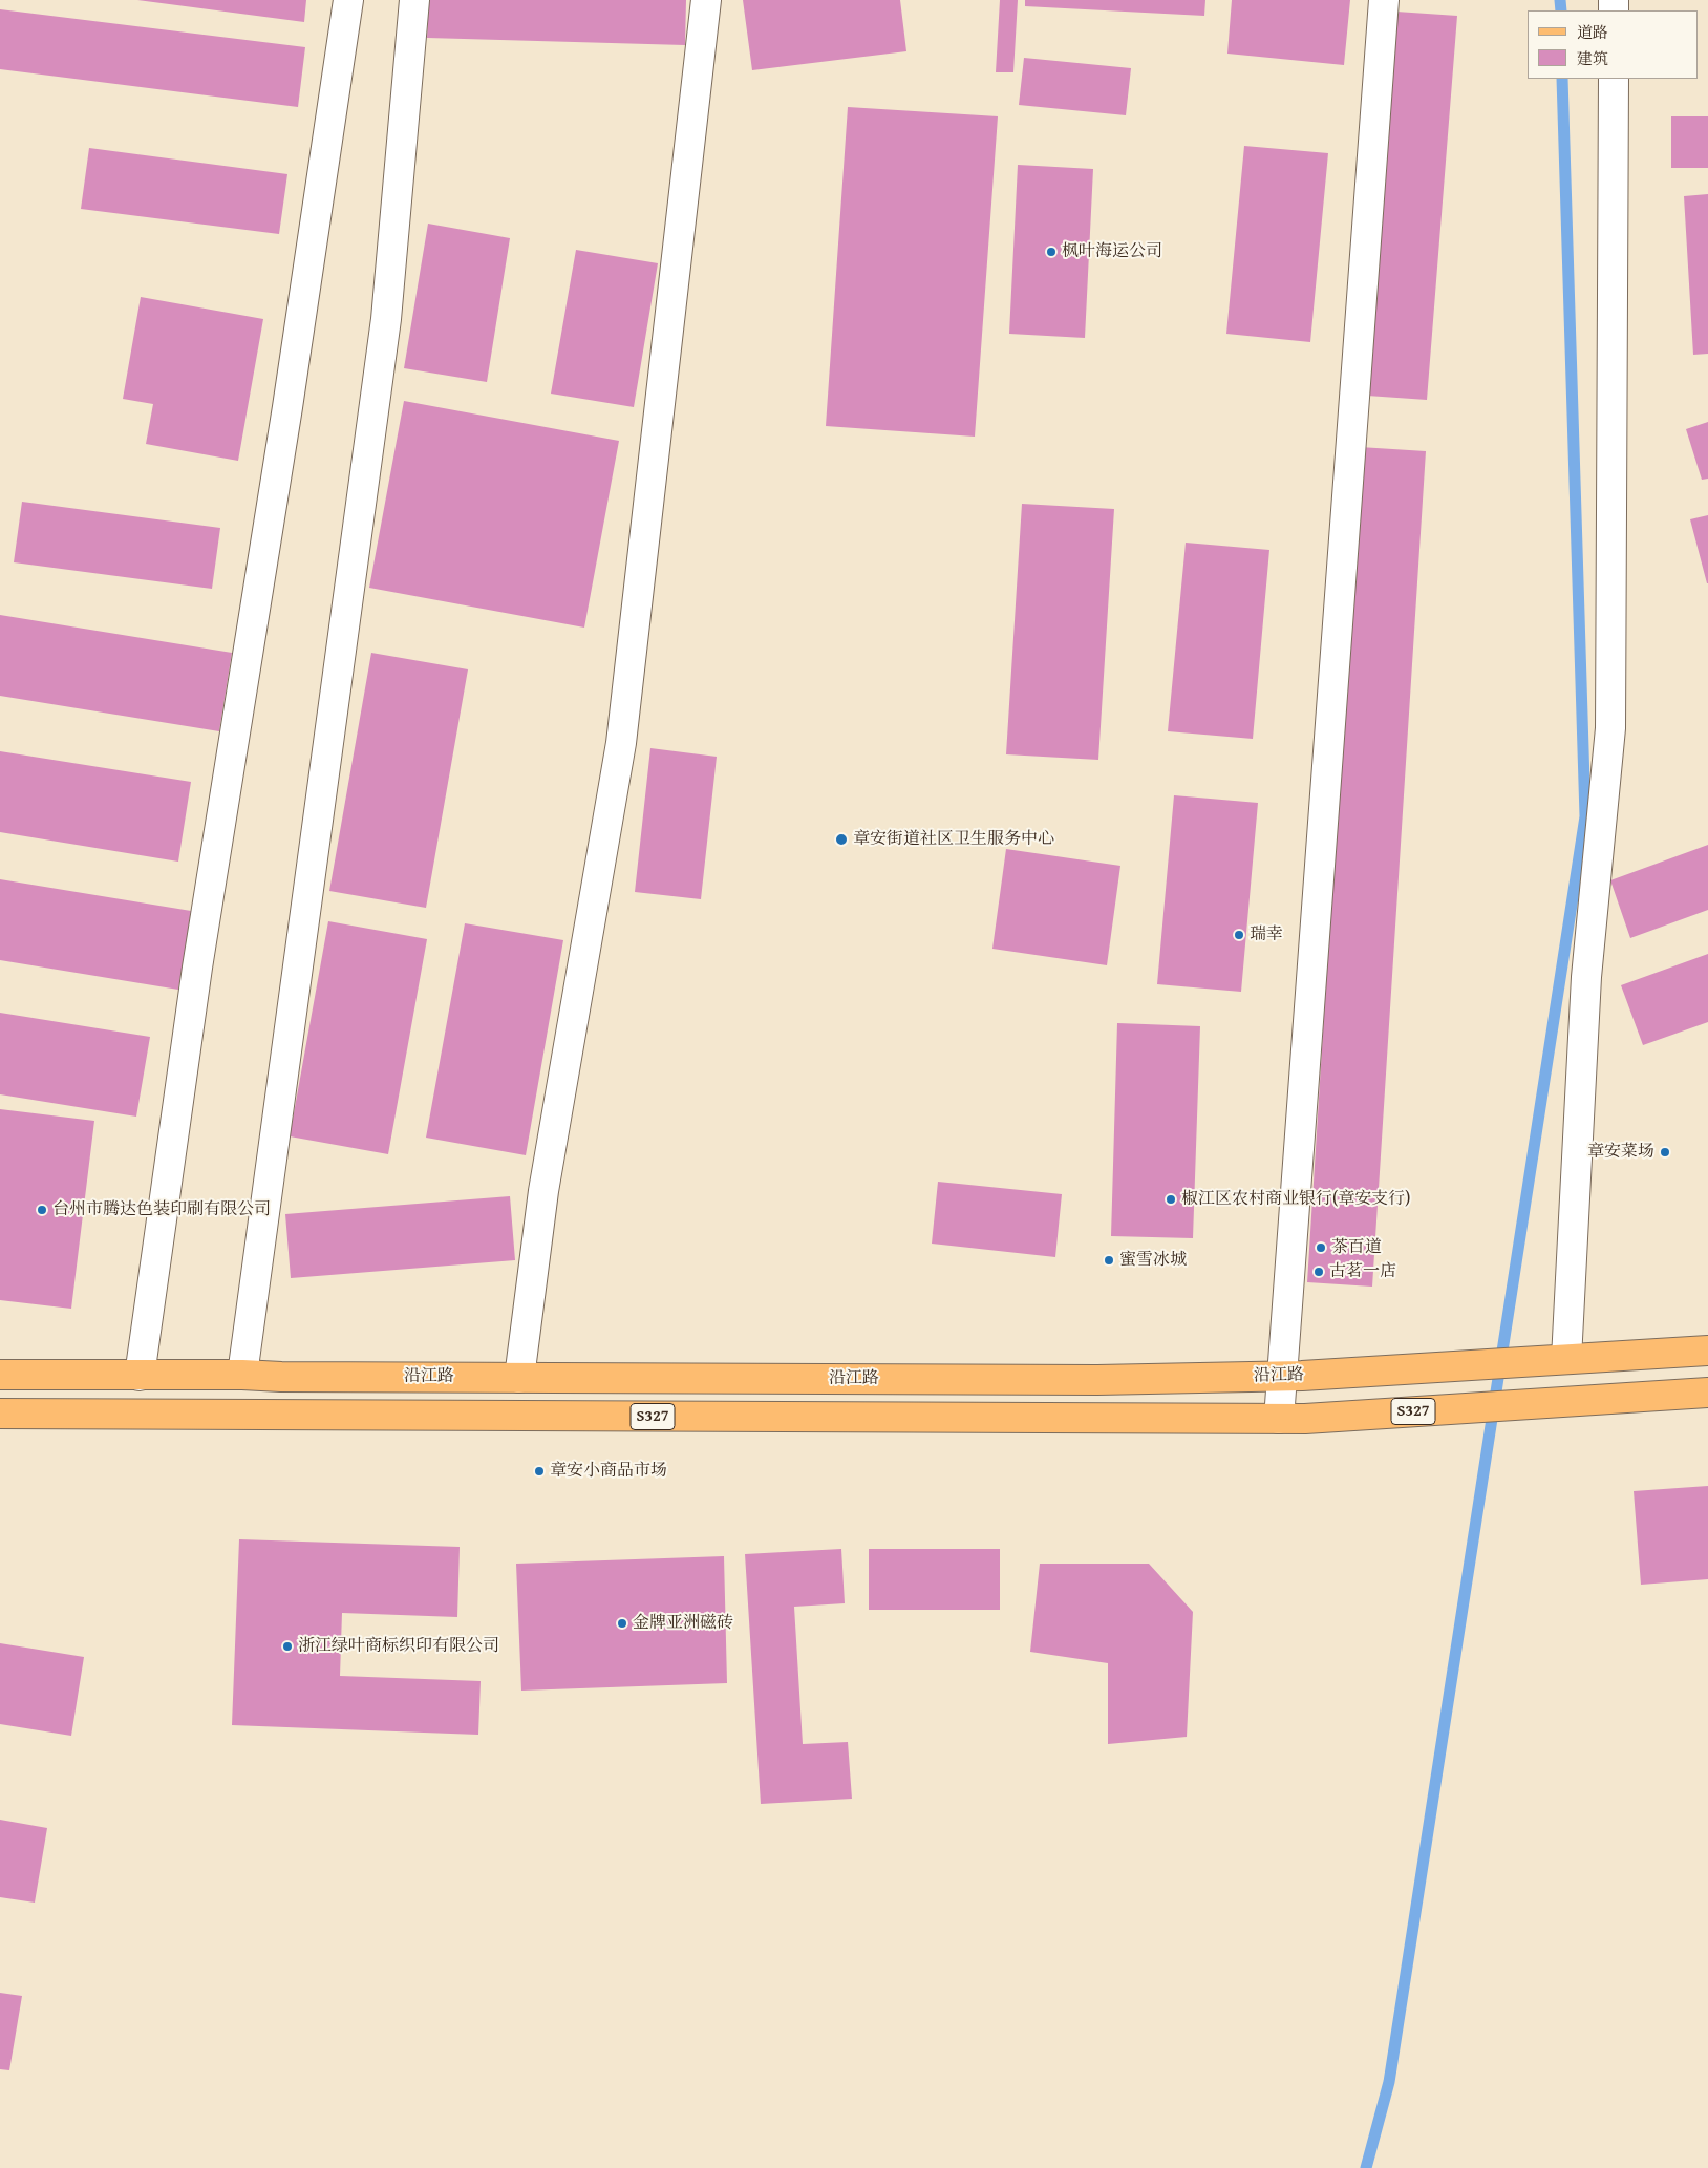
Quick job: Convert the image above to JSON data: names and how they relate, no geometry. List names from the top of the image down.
{
  "streets": {
    "main road": ["沿江路", "S327"]
  },
  "places": [
    "枫叶海运公司",
    "章安街道社区卫生服务中心",
    "瑞幸",
    "章安菜场",
    "椒江区农村商业银行(章安支行)",
    "台州市腾达色装印刷有限公司",
    "茶百道",
    "蜜雪冰城",
    "古茗一店",
    "章安小商品市场",
    "金牌亚洲磁砖",
    "浙江绿叶商标织印有限公司"
  ],
  "legend": ["道路", "建筑"]
}
